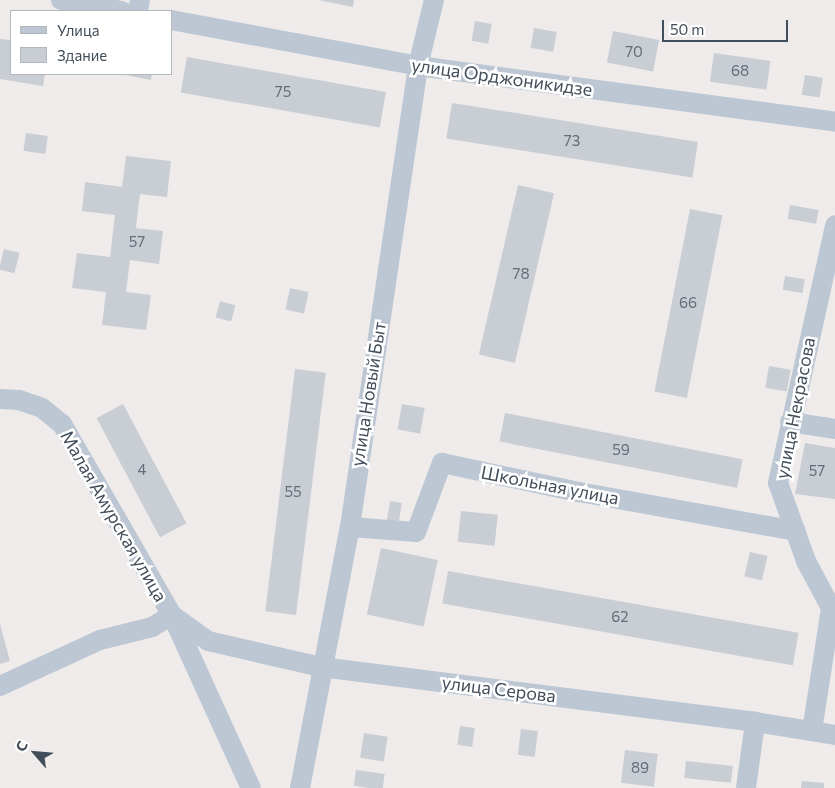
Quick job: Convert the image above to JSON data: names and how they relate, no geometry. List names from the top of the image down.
{
  "streets": {
    "street": [
      "улица Орджоникидзе",
      "улица Новый Быт",
      "улица Некрасова",
      "Школьная улица",
      "Малая Амурская улица",
      "улица Серова"
    ]
  },
  "crossings": [
    ["улица Орджоникидзе", "улица Новый Быт"],
    ["улица Новый Быт", "Школьная улица"],
    ["улица Новый Быт", "улица Серова"],
    ["улица Некрасова", "Школьная улица"],
    ["улица Некрасова", "улица Серова"],
    ["Малая Амурская улица", "улица Серова"]
  ],
  "house_numbers": [
    "70",
    "68",
    "75",
    "73",
    "57",
    "78",
    "66",
    "59",
    "4",
    "57",
    "55",
    "62",
    "89"
  ],
  "legend": ["Улица", "Здание"],
  "scale_bar": "50 m",
  "north": "top left"
}
